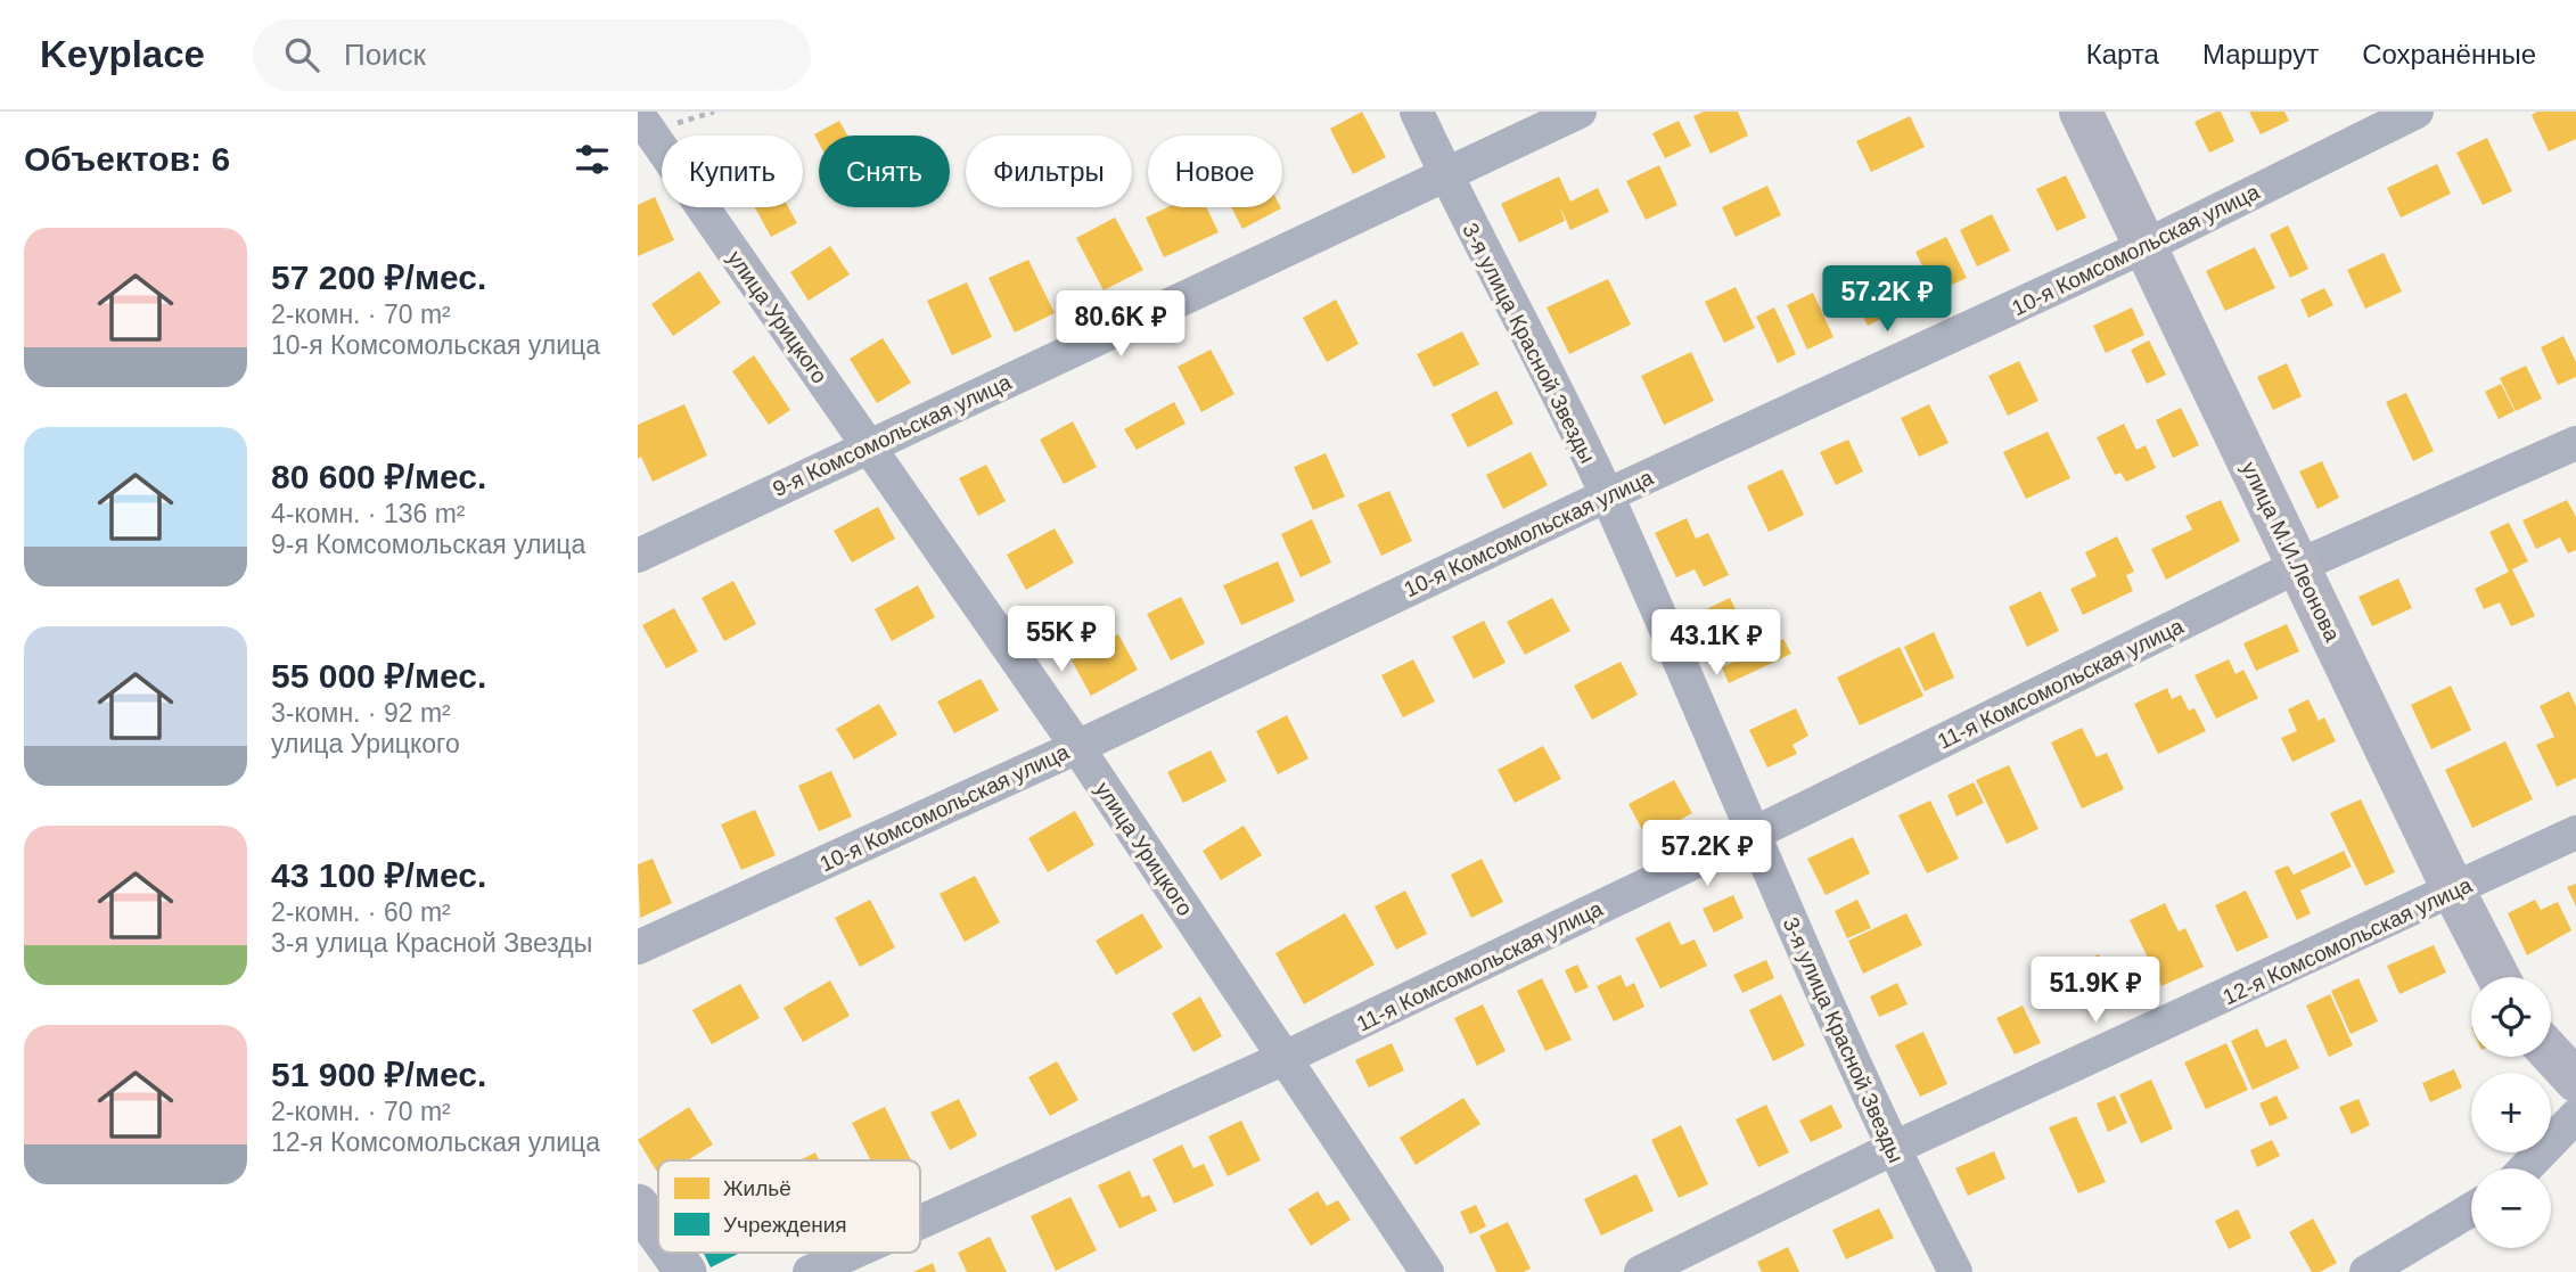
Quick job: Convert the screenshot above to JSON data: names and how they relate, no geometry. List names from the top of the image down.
{
  "streets": {
    "main road": ["улица М.И.Леонова"],
    "street": [
      "10-я Комсомольская улица",
      "улица Урицкого",
      "3-я улица Красной Звезды",
      "9-я Комсомольская улица",
      "11-я Комсомольская улица",
      "12-я Комсомольская улица"
    ]
  },
  "crossings": [
    ["10-я Комсомольская улица", "улица Урицкого"],
    ["10-я Комсомольская улица", "3-я улица Красной Звезды"],
    ["10-я Комсомольская улица", "улица М.И.Леонова"],
    ["улица Урицкого", "9-я Комсомольская улица"],
    ["улица Урицкого", "11-я Комсомольская улица"],
    ["3-я улица Красной Звезды", "9-я Комсомольская улица"],
    ["3-я улица Красной Звезды", "11-я Комсомольская улица"],
    ["3-я улица Красной Звезды", "12-я Комсомольская улица"],
    ["улица М.И.Леонова", "11-я Комсомольская улица"],
    ["улица М.И.Леонова", "12-я Комсомольская улица"]
  ],
  "legend": ["Жильё", "Учреждения"],
  "page": {
    "header": "Keyplace",
    "search": "Поиск",
    "nav": ["Карта", "Маршрут", "Сохранённые"],
    "heading": "Объектов: 6",
    "chip": [
      "Купить",
      "Снять",
      "Фильтры",
      "Новое"
    ],
    "list": [
      {
        "name": "57 200 ₽/мес.",
        "note": "2-комн. · 70 m² · 10-я Комсомольская улица"
      },
      {
        "name": "80 600 ₽/мес.",
        "note": "4-комн. · 136 m² · 9-я Комсомольская улица"
      },
      {
        "name": "55 000 ₽/мес.",
        "note": "3-комн. · 92 m² · улица Урицкого"
      },
      {
        "name": "43 100 ₽/мес.",
        "note": "2-комн. · 60 m² · 3-я улица Красной Звезды"
      },
      {
        "name": "51 900 ₽/мес.",
        "note": "2-комн. · 70 m² · 12-я Комсомольская улица"
      }
    ],
    "price": [
      "57.2K ₽",
      "80.6K ₽",
      "55K ₽",
      "43.1K ₽",
      "57.2K ₽",
      "51.9K ₽"
    ],
    "map_buttons": ["+", "−"]
  }
}
